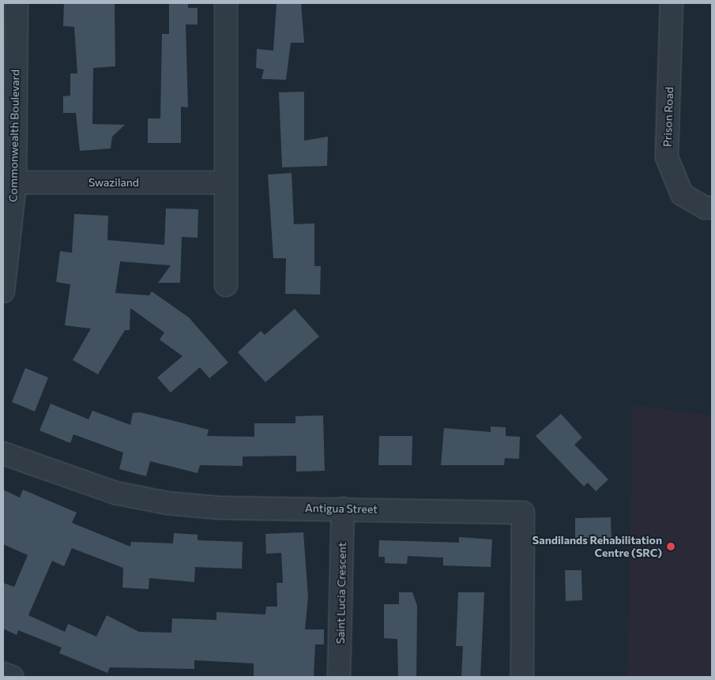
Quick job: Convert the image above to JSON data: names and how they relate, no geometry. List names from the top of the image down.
{
  "streets": {
    "street": [
      "Prison Road",
      "Commonwealth Boulevard",
      "Swaziland",
      "Antigua Street",
      "Saint Lucia Crescent"
    ]
  },
  "crossings": [
    ["Commonwealth Boulevard", "Swaziland"],
    ["Antigua Street", "Saint Lucia Crescent"]
  ],
  "places": ["Sandilands Rehabilitation Centre (SRC)"]
}
